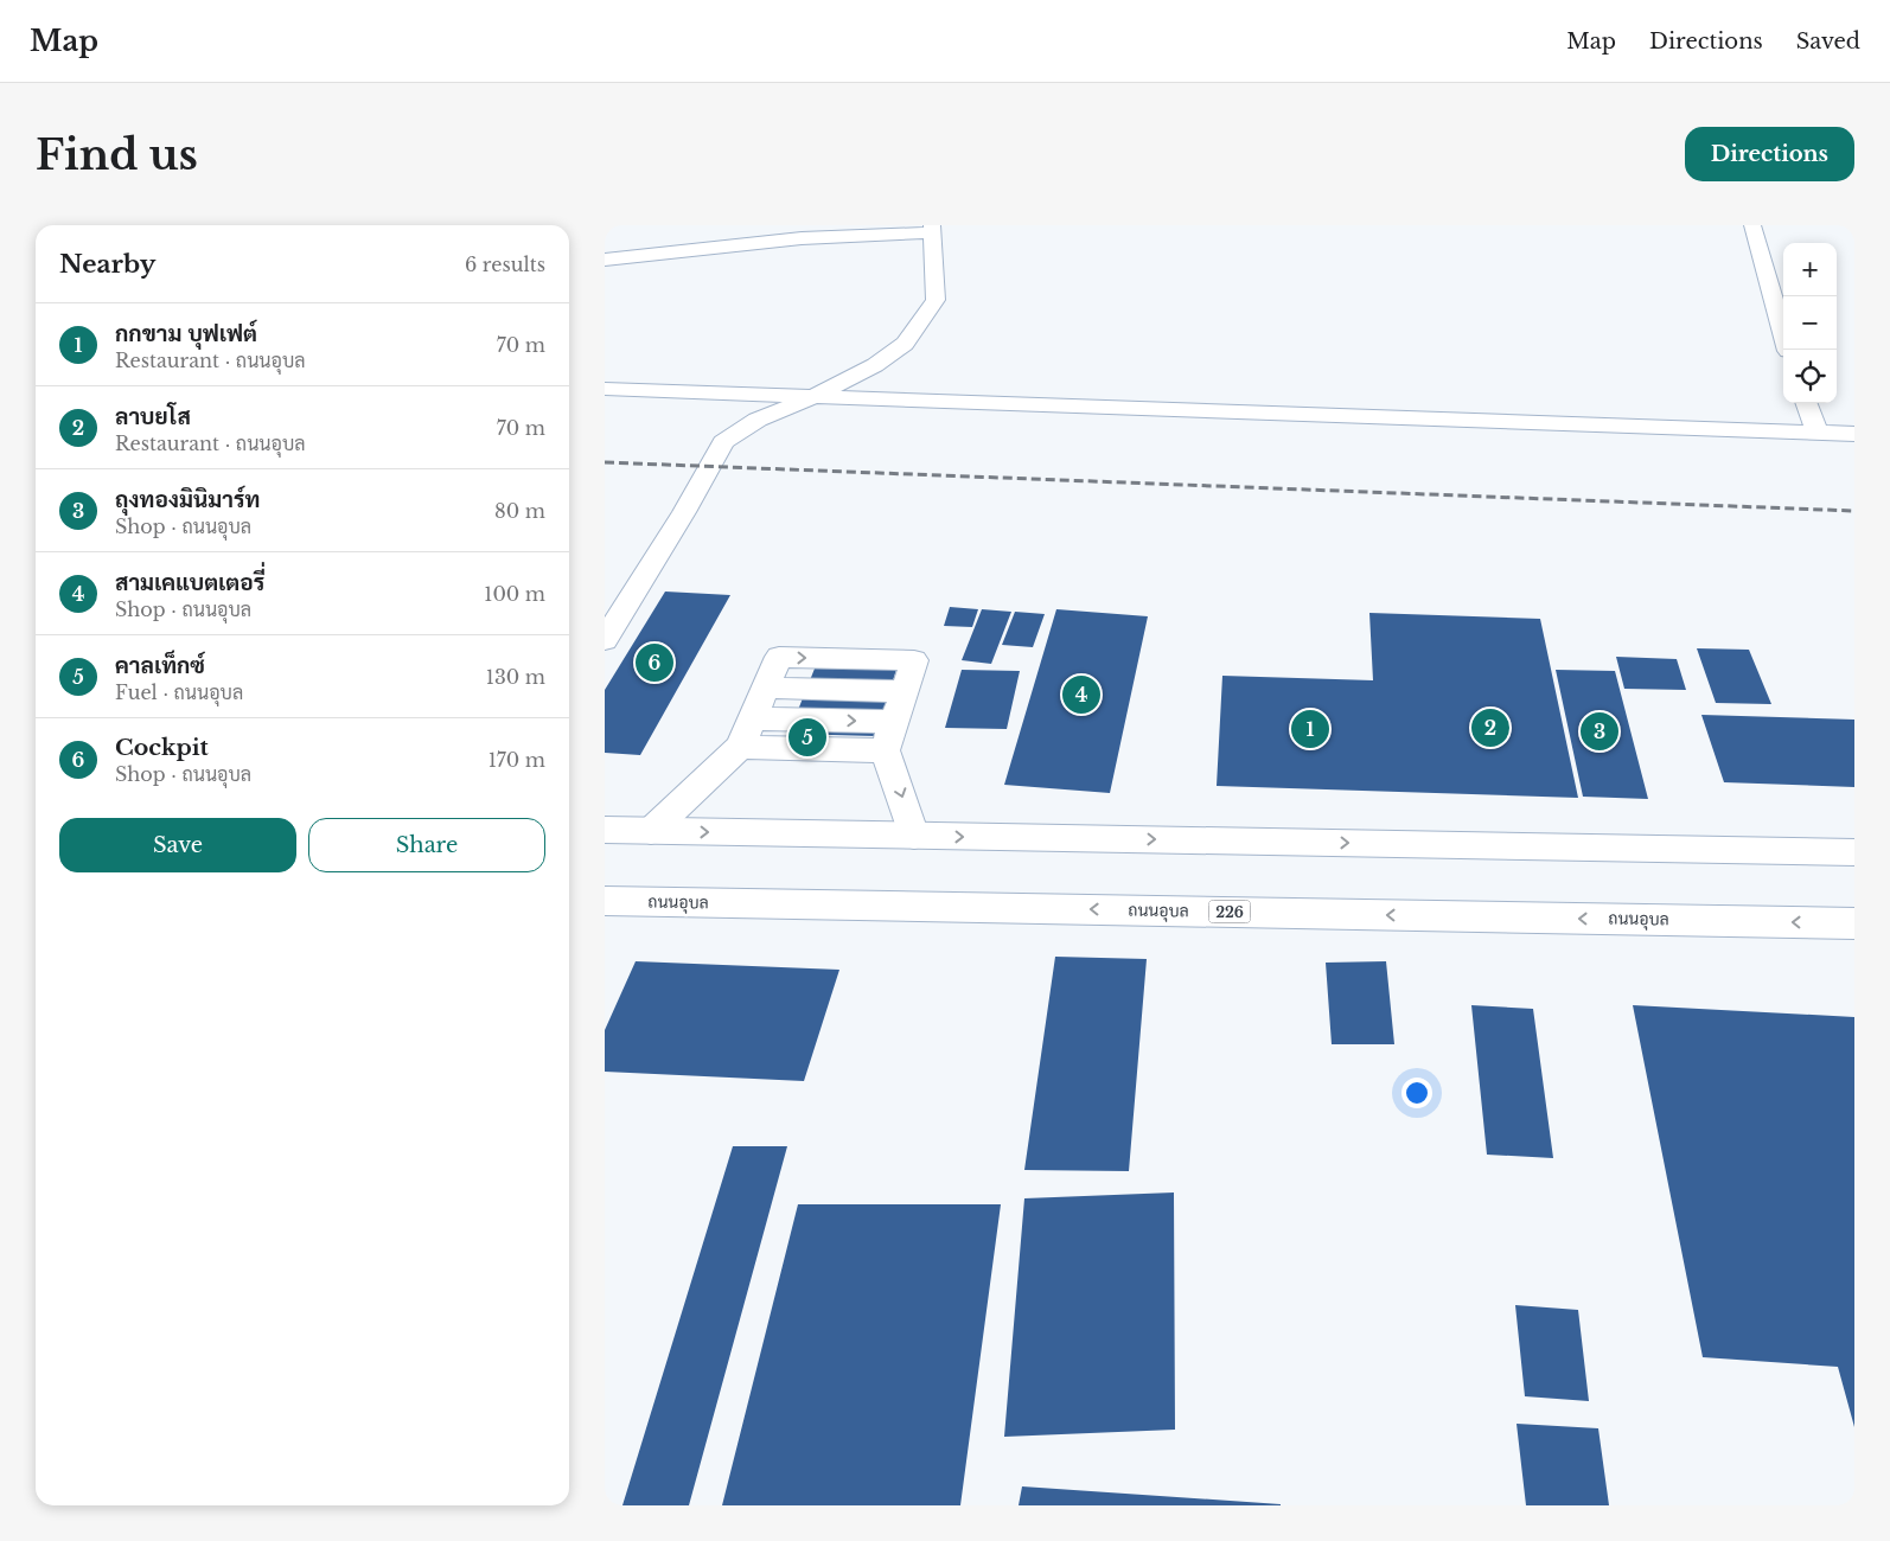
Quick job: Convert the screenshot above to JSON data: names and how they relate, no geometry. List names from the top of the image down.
{
  "streets": {
    "street": ["ถนนอุบล", "226"]
  },
  "page": {
    "header": "Map",
    "nav": ["Map", "Directions", "Saved"],
    "buttons": [
      "Directions",
      ["Save", "Share"]
    ],
    "title": "Find us",
    "heading": ["Nearby", "6 results"],
    "map_buttons": ["+", "−"],
    "list": [
      {
        "mark": "1",
        "name": "กกขาม บุฟเฟต์",
        "note": "Restaurant · ถนนอุบล",
        "value": "70 m"
      },
      {
        "mark": "2",
        "name": "ลาบยโส",
        "note": "Restaurant · ถนนอุบล",
        "value": "70 m"
      },
      {
        "mark": "3",
        "name": "ถุงทองมินิมาร์ท",
        "note": "Shop · ถนนอุบล",
        "value": "80 m"
      },
      {
        "mark": "4",
        "name": "สามเคแบตเตอรี่",
        "note": "Shop · ถนนอุบล",
        "value": "100 m"
      },
      {
        "mark": "5",
        "name": "คาลเท็กซ์",
        "note": "Fuel · ถนนอุบล",
        "value": "130 m"
      },
      {
        "mark": "6",
        "name": "Cockpit",
        "note": "Shop · ถนนอุบล",
        "value": "170 m"
      }
    ],
    "pins": [
      "6",
      "4",
      "2",
      "1",
      "3",
      "5"
    ]
  }
}
